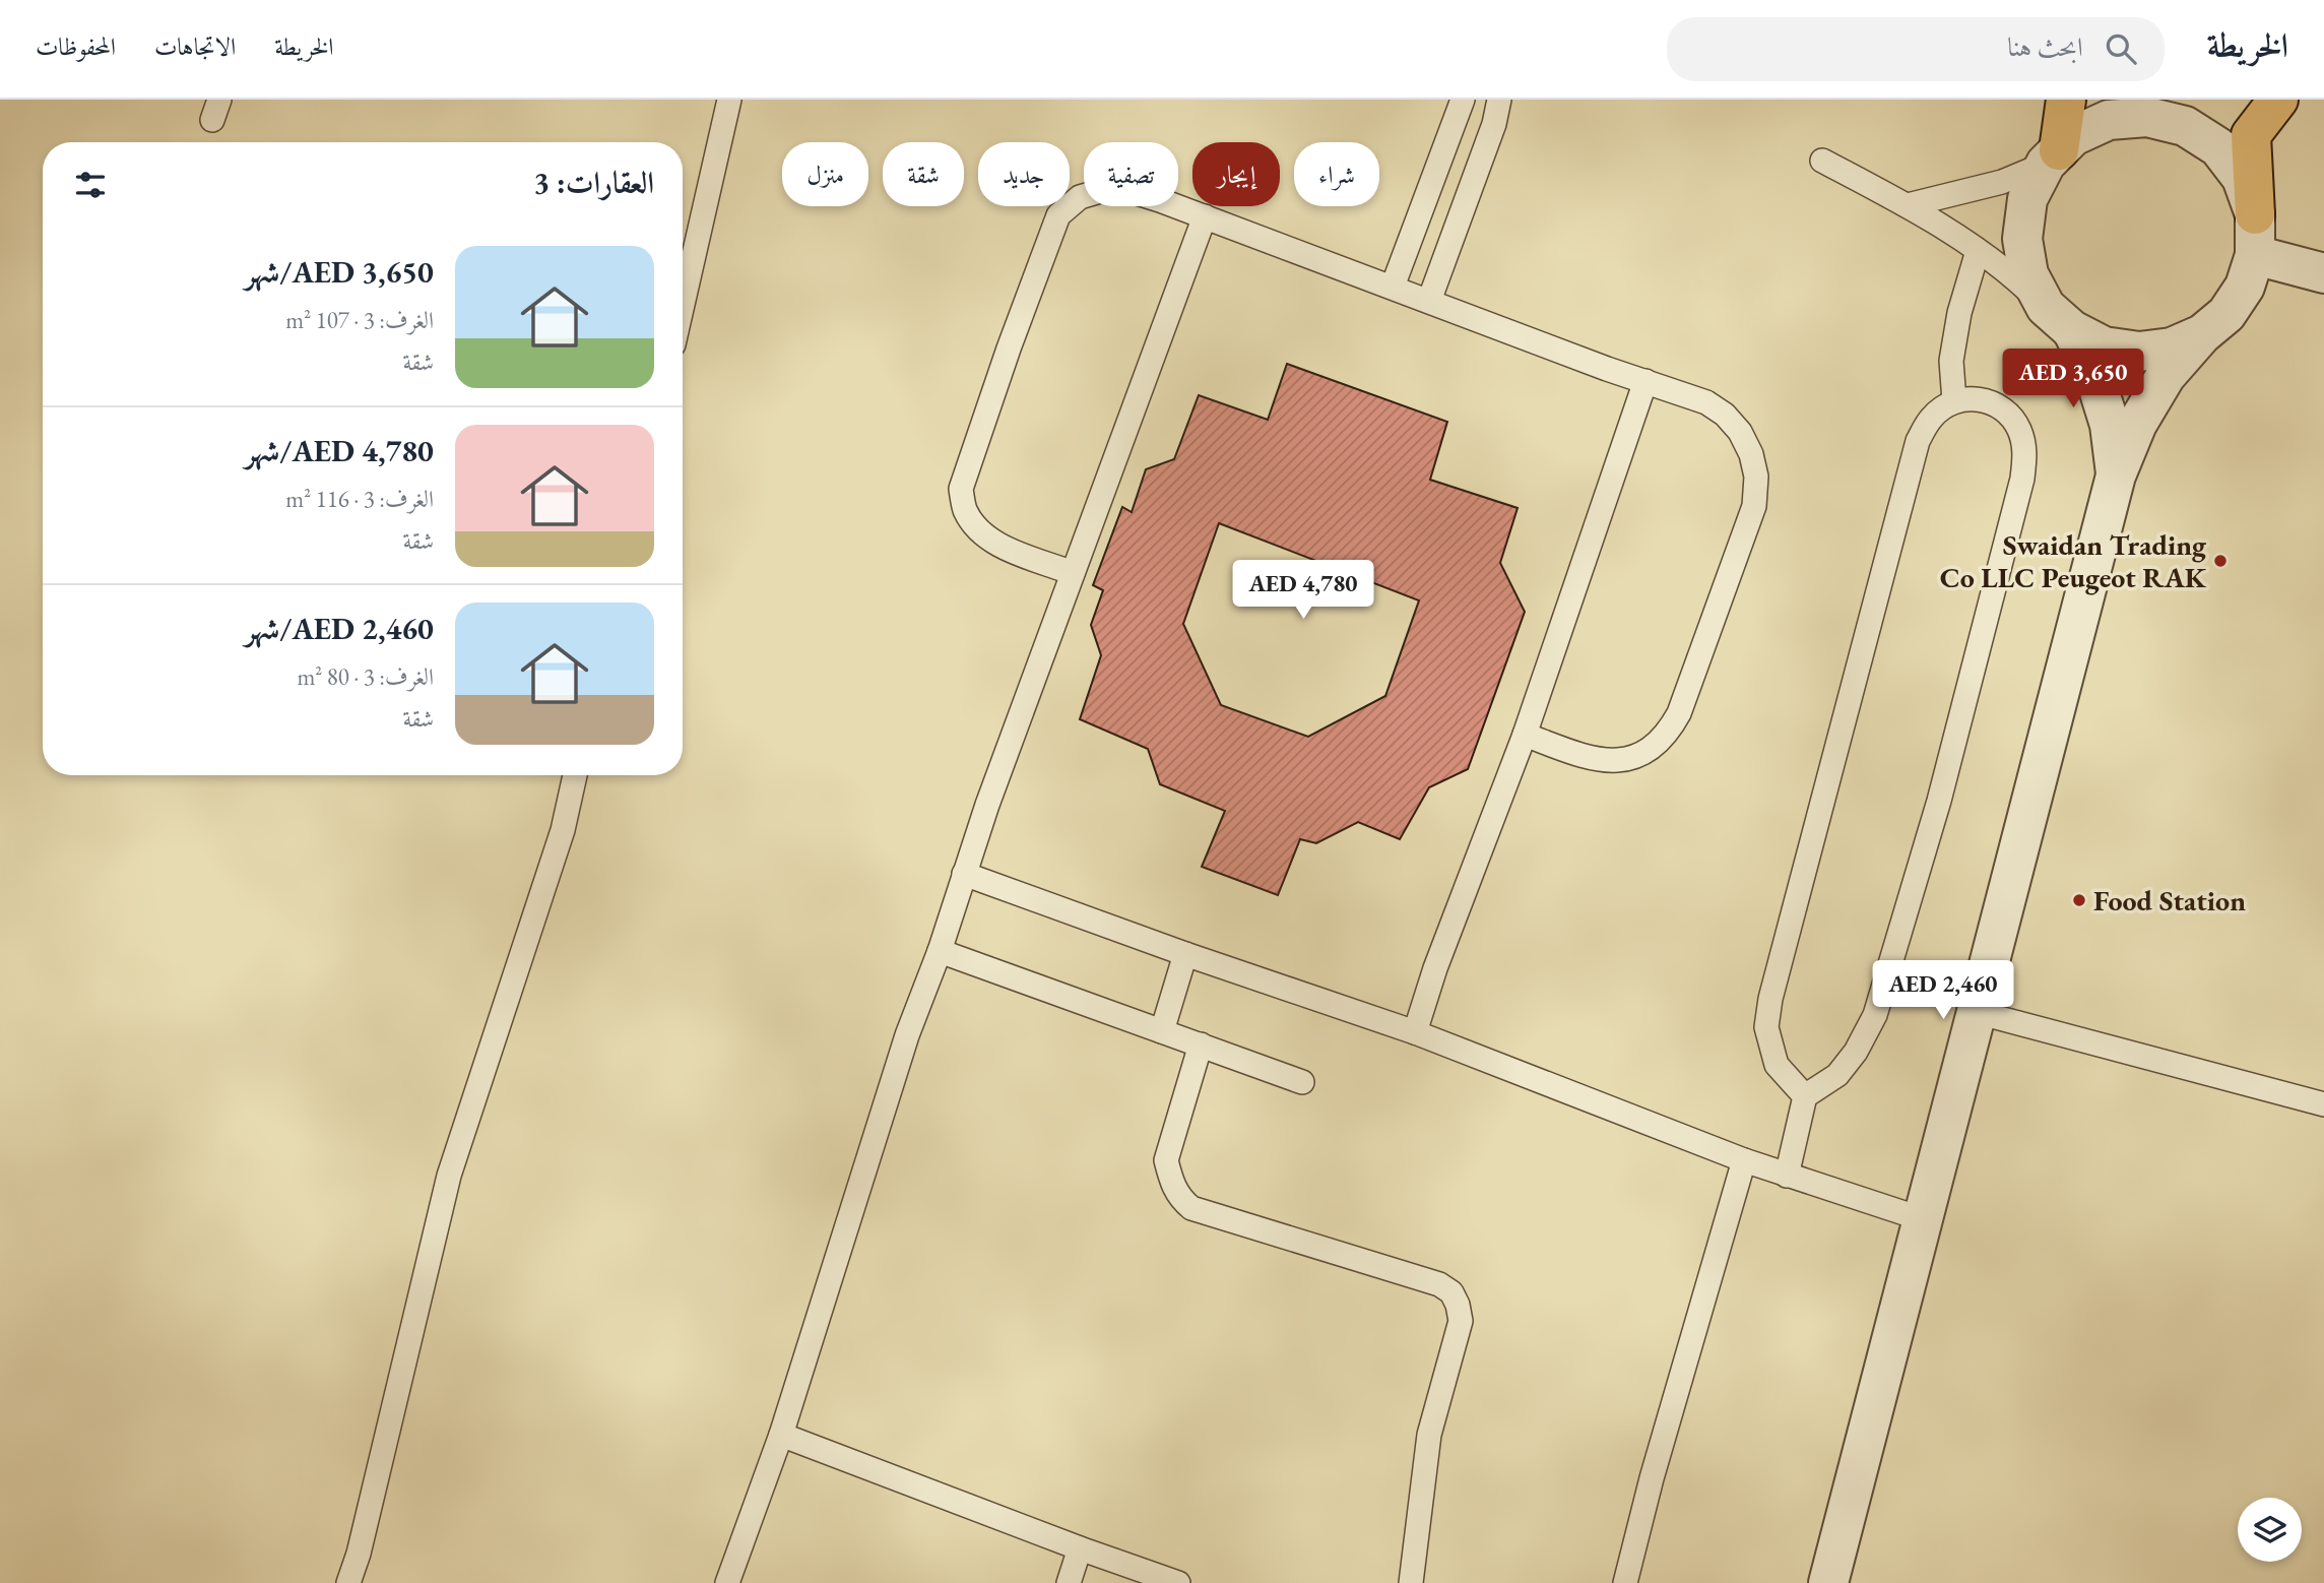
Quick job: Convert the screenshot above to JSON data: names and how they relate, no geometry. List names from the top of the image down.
{
  "places": ["Swaidan Trading Co LLC Peugeot RAK", "Food Station"],
  "page": {
    "header": "الخريطة",
    "search": "ابحث هنا",
    "nav": ["الخريطة", "الاتجاهات", "المحفوظات"],
    "chip": [
      "شراء",
      "إيجار",
      "تصفية",
      "جديد",
      "شقة",
      "منزل"
    ],
    "heading": "العقارات: 3",
    "list": [
      {
        "name": "AED 3,650/شهر",
        "note": "الغرف: 3 · 107 m² · شقة"
      },
      {
        "name": "AED 4,780/شهر",
        "note": "الغرف: 3 · 116 m² · شقة"
      },
      {
        "name": "AED 2,460/شهر",
        "note": "الغرف: 3 · 80 m² · شقة"
      }
    ],
    "price": ["AED 3,650", "AED 4,780", "AED 2,460"]
  }
}
